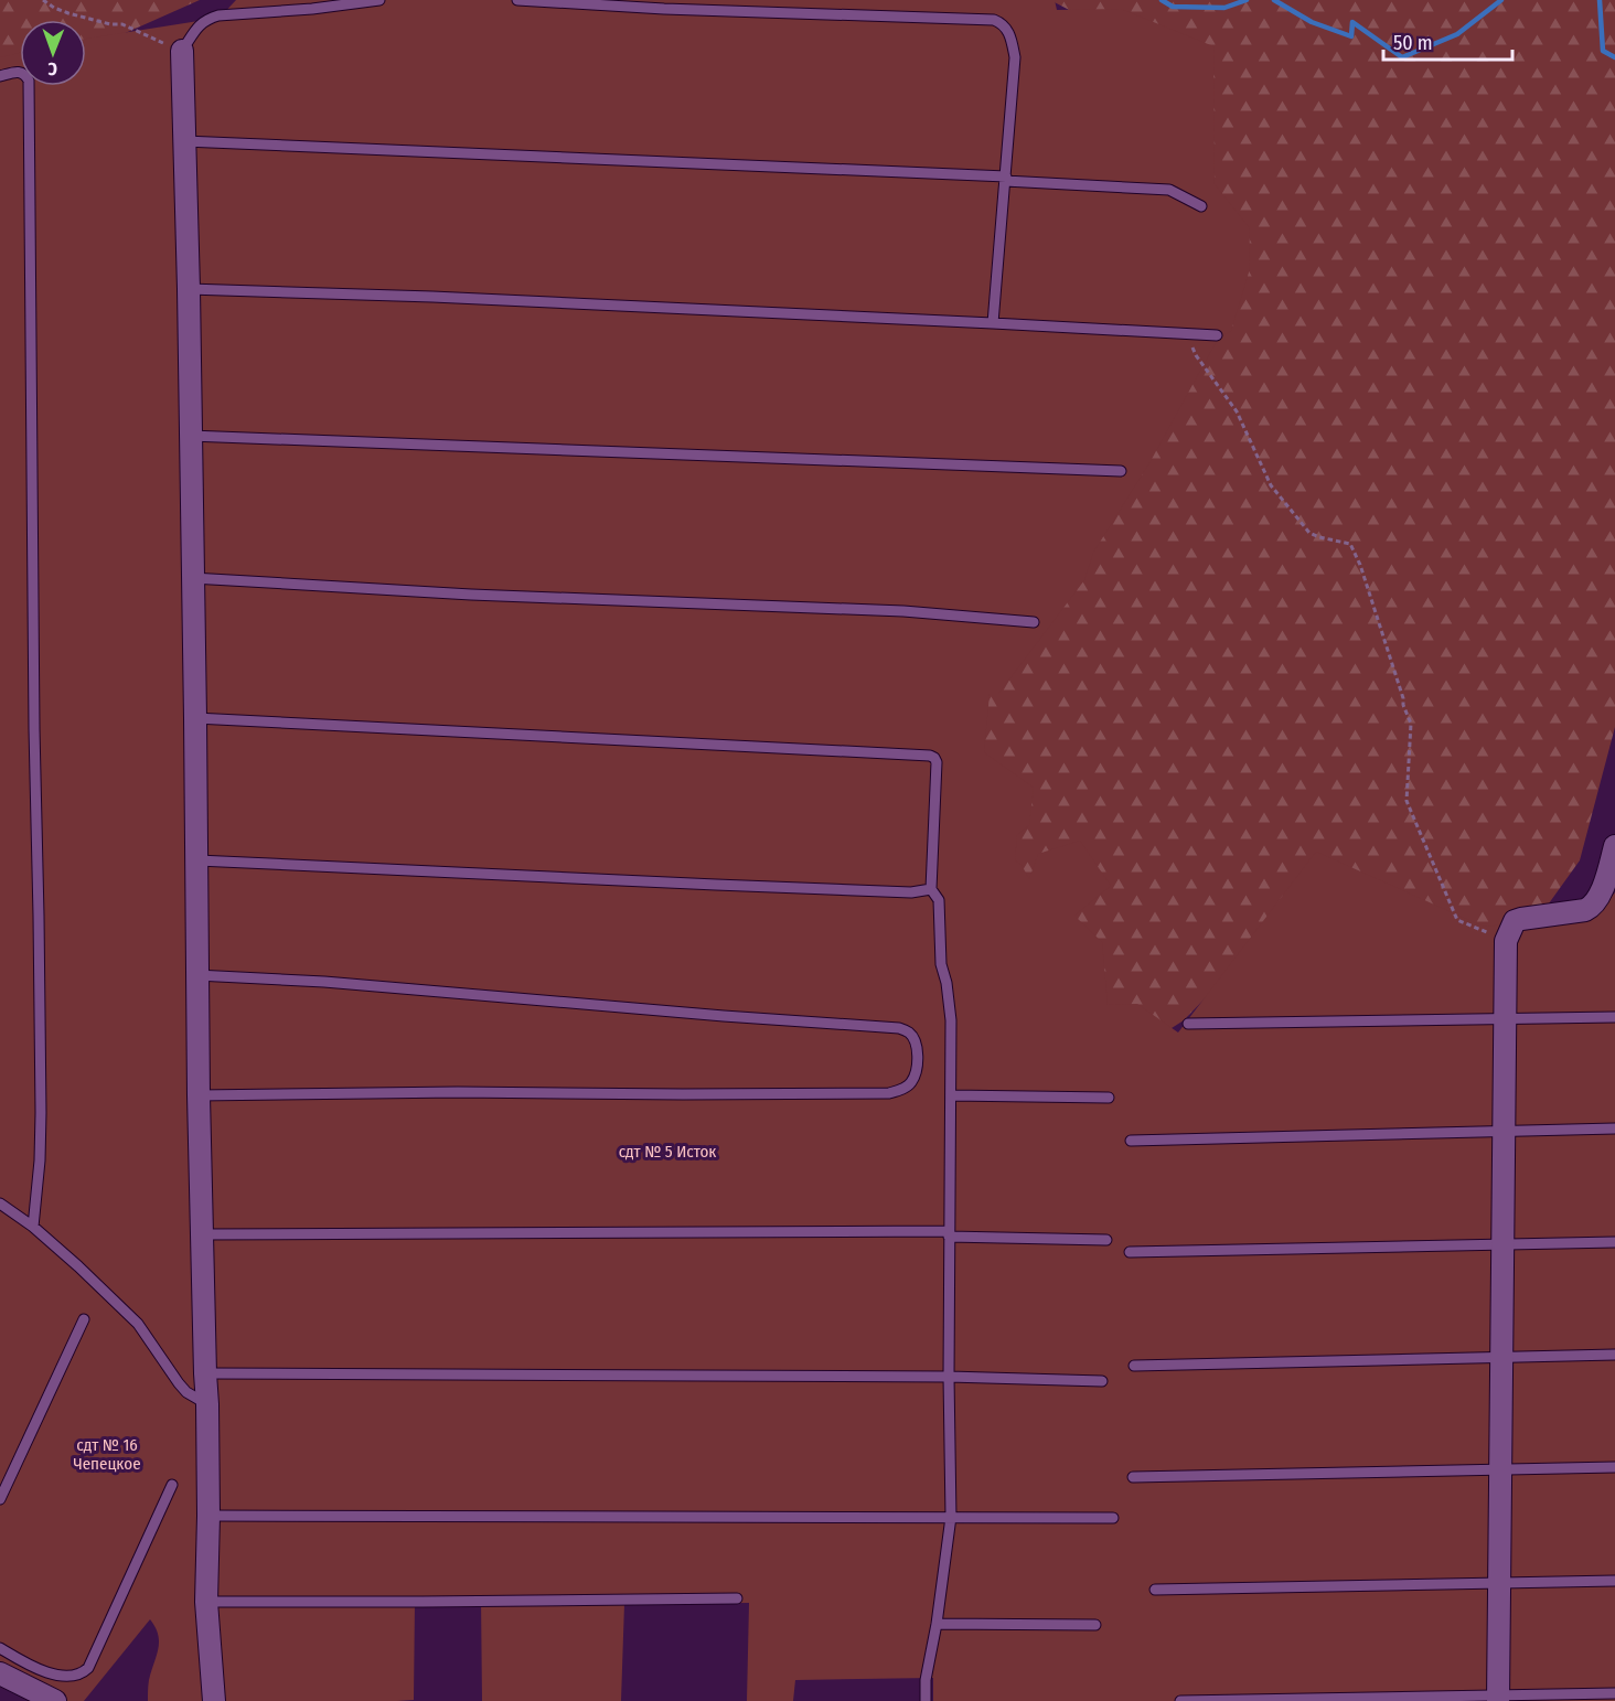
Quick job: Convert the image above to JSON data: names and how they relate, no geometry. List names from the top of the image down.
{
  "parks": ["сдт № 5 Исток", "сдт № 16 Чепецкое"],
  "scale_bar": "50 m",
  "north": "bottom"
}
